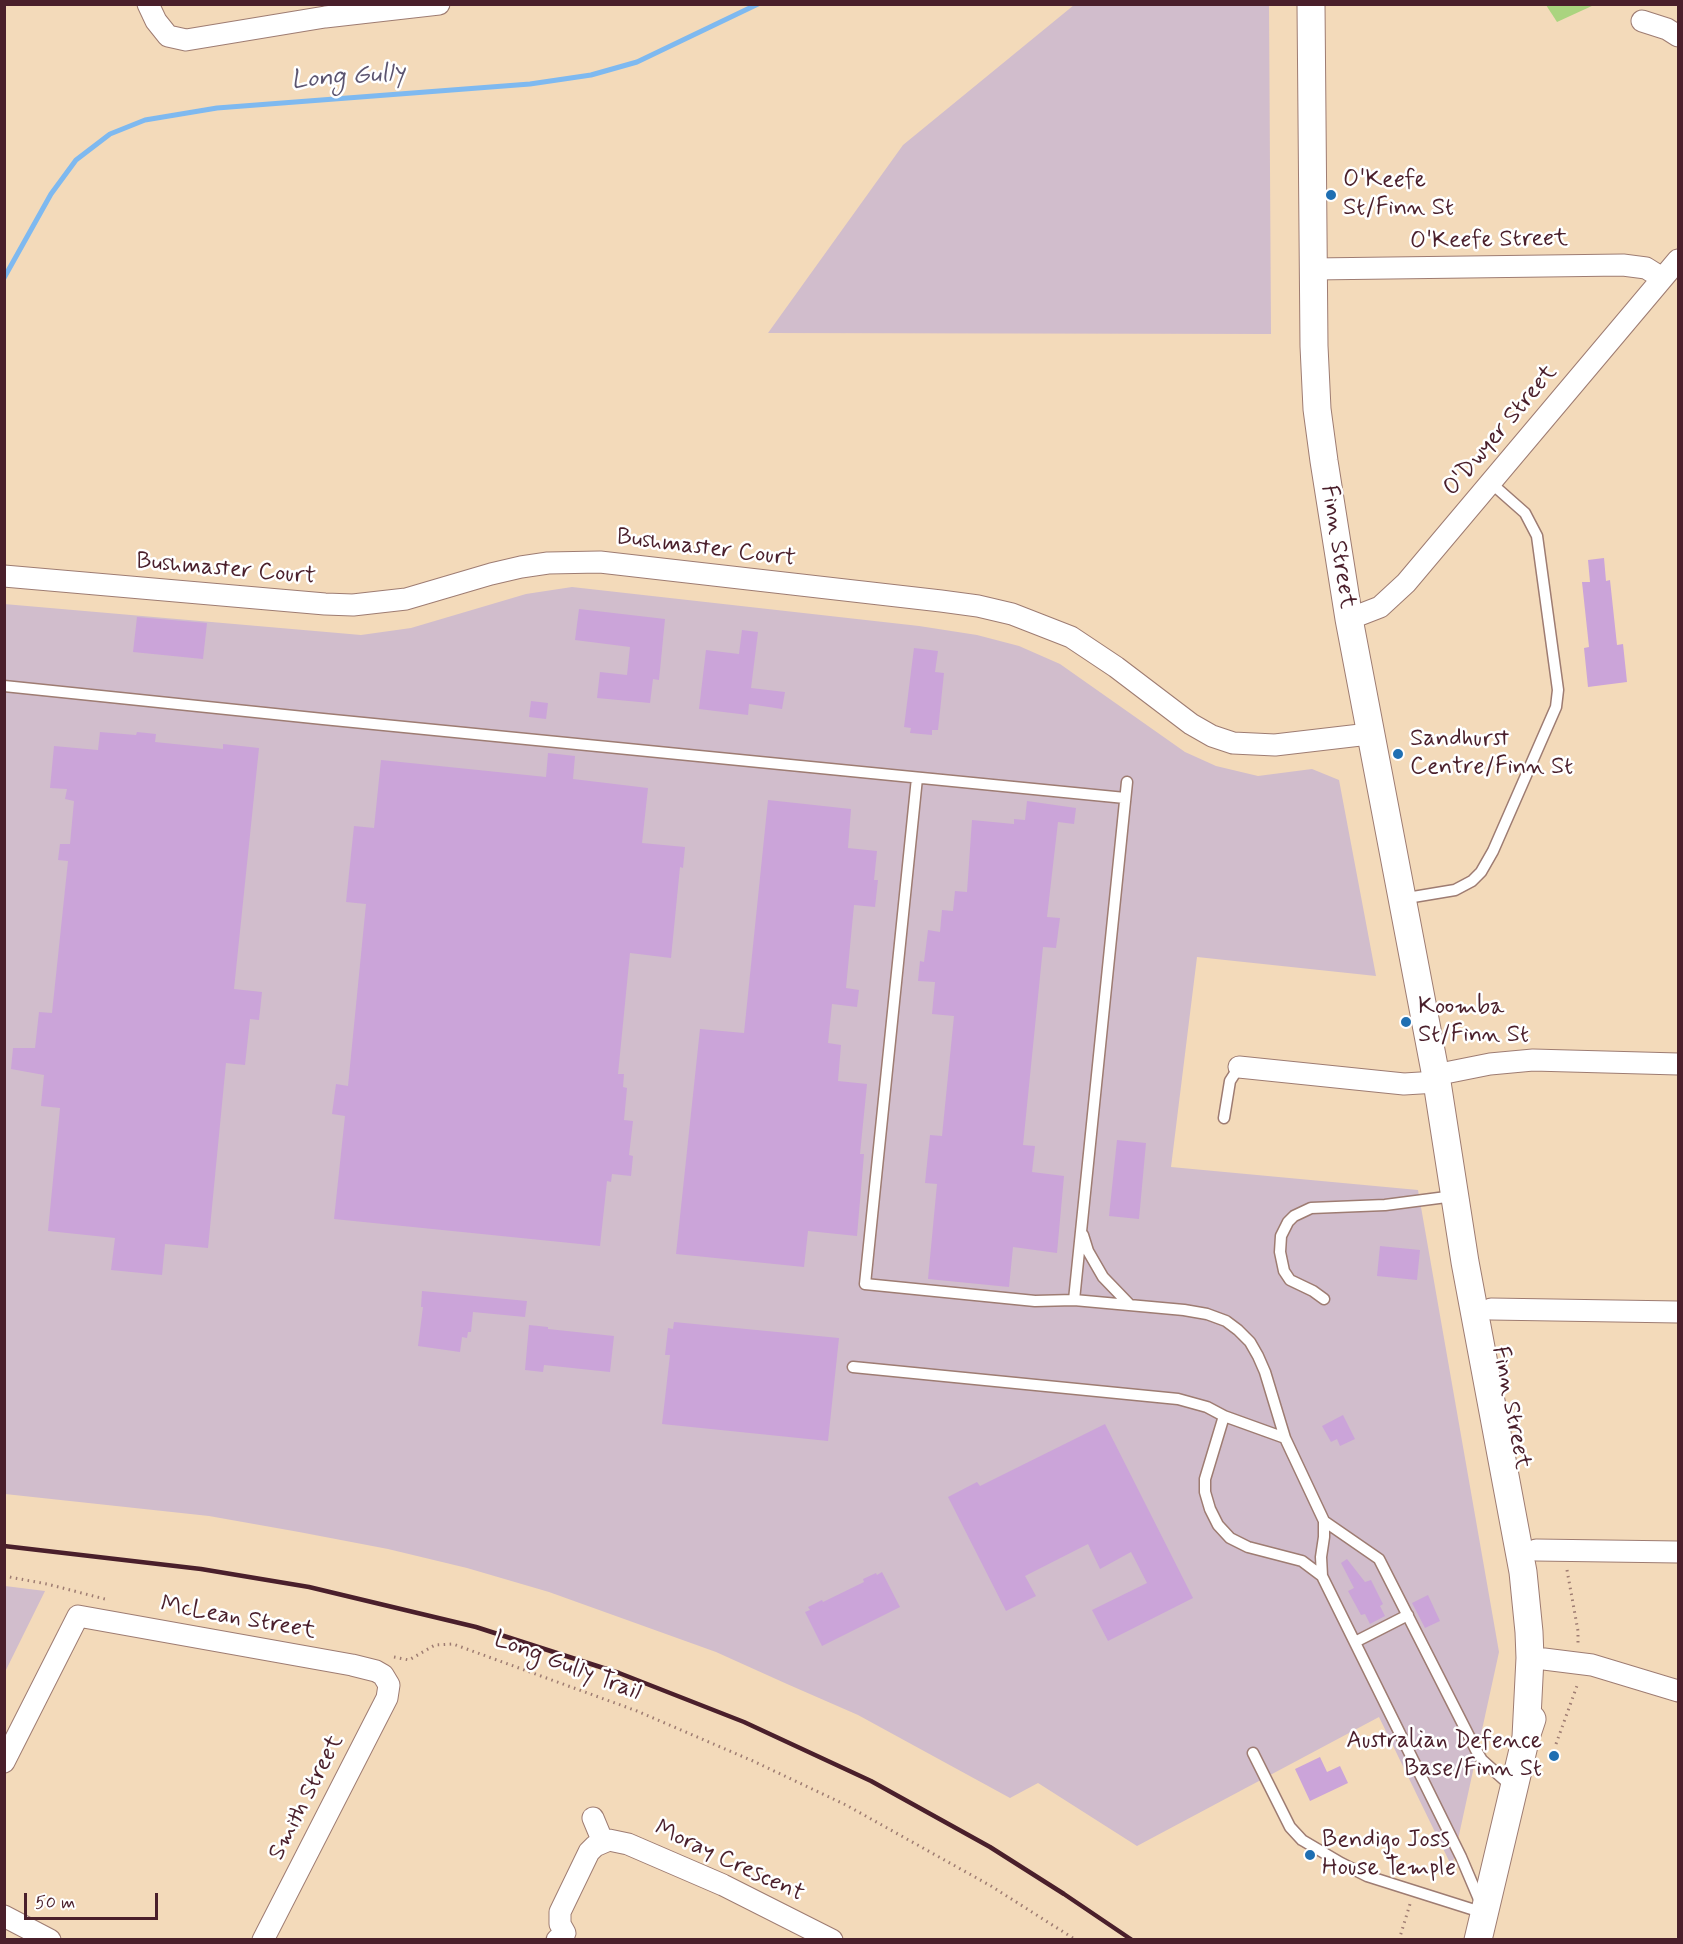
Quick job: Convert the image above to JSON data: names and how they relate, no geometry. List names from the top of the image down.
{
  "streets": {
    "street": [
      "O'Keefe Street",
      "O'Dwyer Street",
      "Finn Street",
      "Bushmaster Court",
      "McLean Street",
      "Smith Street",
      "Moray Crescent"
    ],
    "path": ["Long Gully Trail"]
  },
  "crossings": [
    ["O'Keefe Street", "O'Dwyer Street"],
    ["O'Keefe Street", "Finn Street"],
    ["O'Dwyer Street", "Finn Street"],
    ["Finn Street", "Bushmaster Court"],
    ["McLean Street", "Smith Street"]
  ],
  "water": ["Long Gully"],
  "places": [
    "O'Keefe St/Finn St",
    "Sandhurst Centre/Finn St",
    "Koomba St/Finn St",
    "Australian Defence Base/Finn St",
    "Bendigo Joss House Temple"
  ],
  "scale_bar": "50 m"
}
